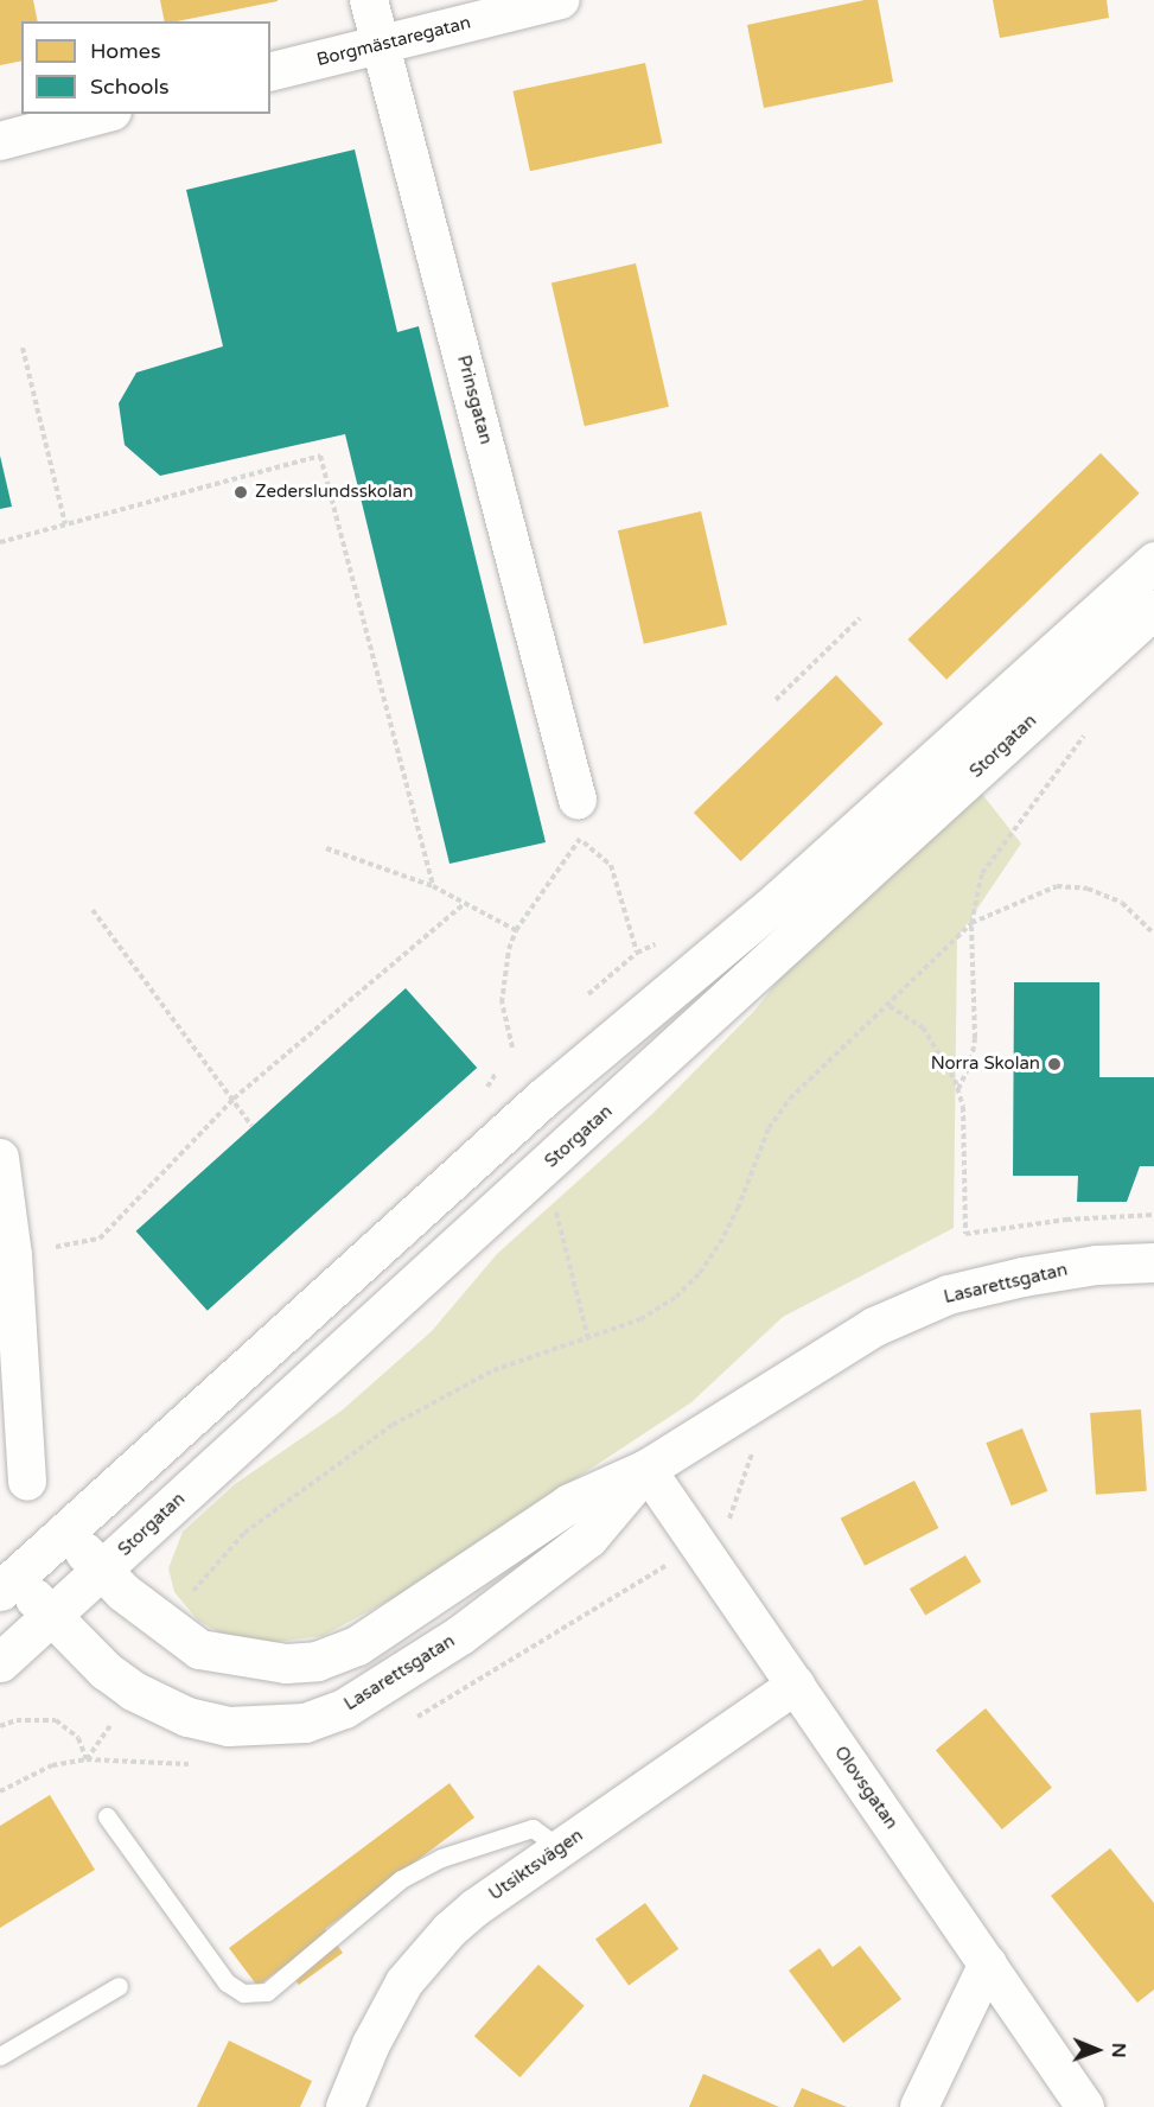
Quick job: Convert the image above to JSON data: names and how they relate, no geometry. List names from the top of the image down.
{
  "streets": {
    "main road": ["Storgatan", "Lasarettsgatan"],
    "street": [
      "Borgmästaregatan",
      "Prinsgatan",
      "Olovsgatan",
      "Utsiktsvägen"
    ]
  },
  "crossings": [
    ["Borgmästaregatan", "Prinsgatan"],
    ["Storgatan", "Lasarettsgatan"],
    ["Lasarettsgatan", "Olovsgatan"],
    ["Olovsgatan", "Utsiktsvägen"]
  ],
  "places": ["Zederslundsskolan", "Norra Skolan"],
  "legend": ["Homes", "Schools"],
  "north": "right"
}
